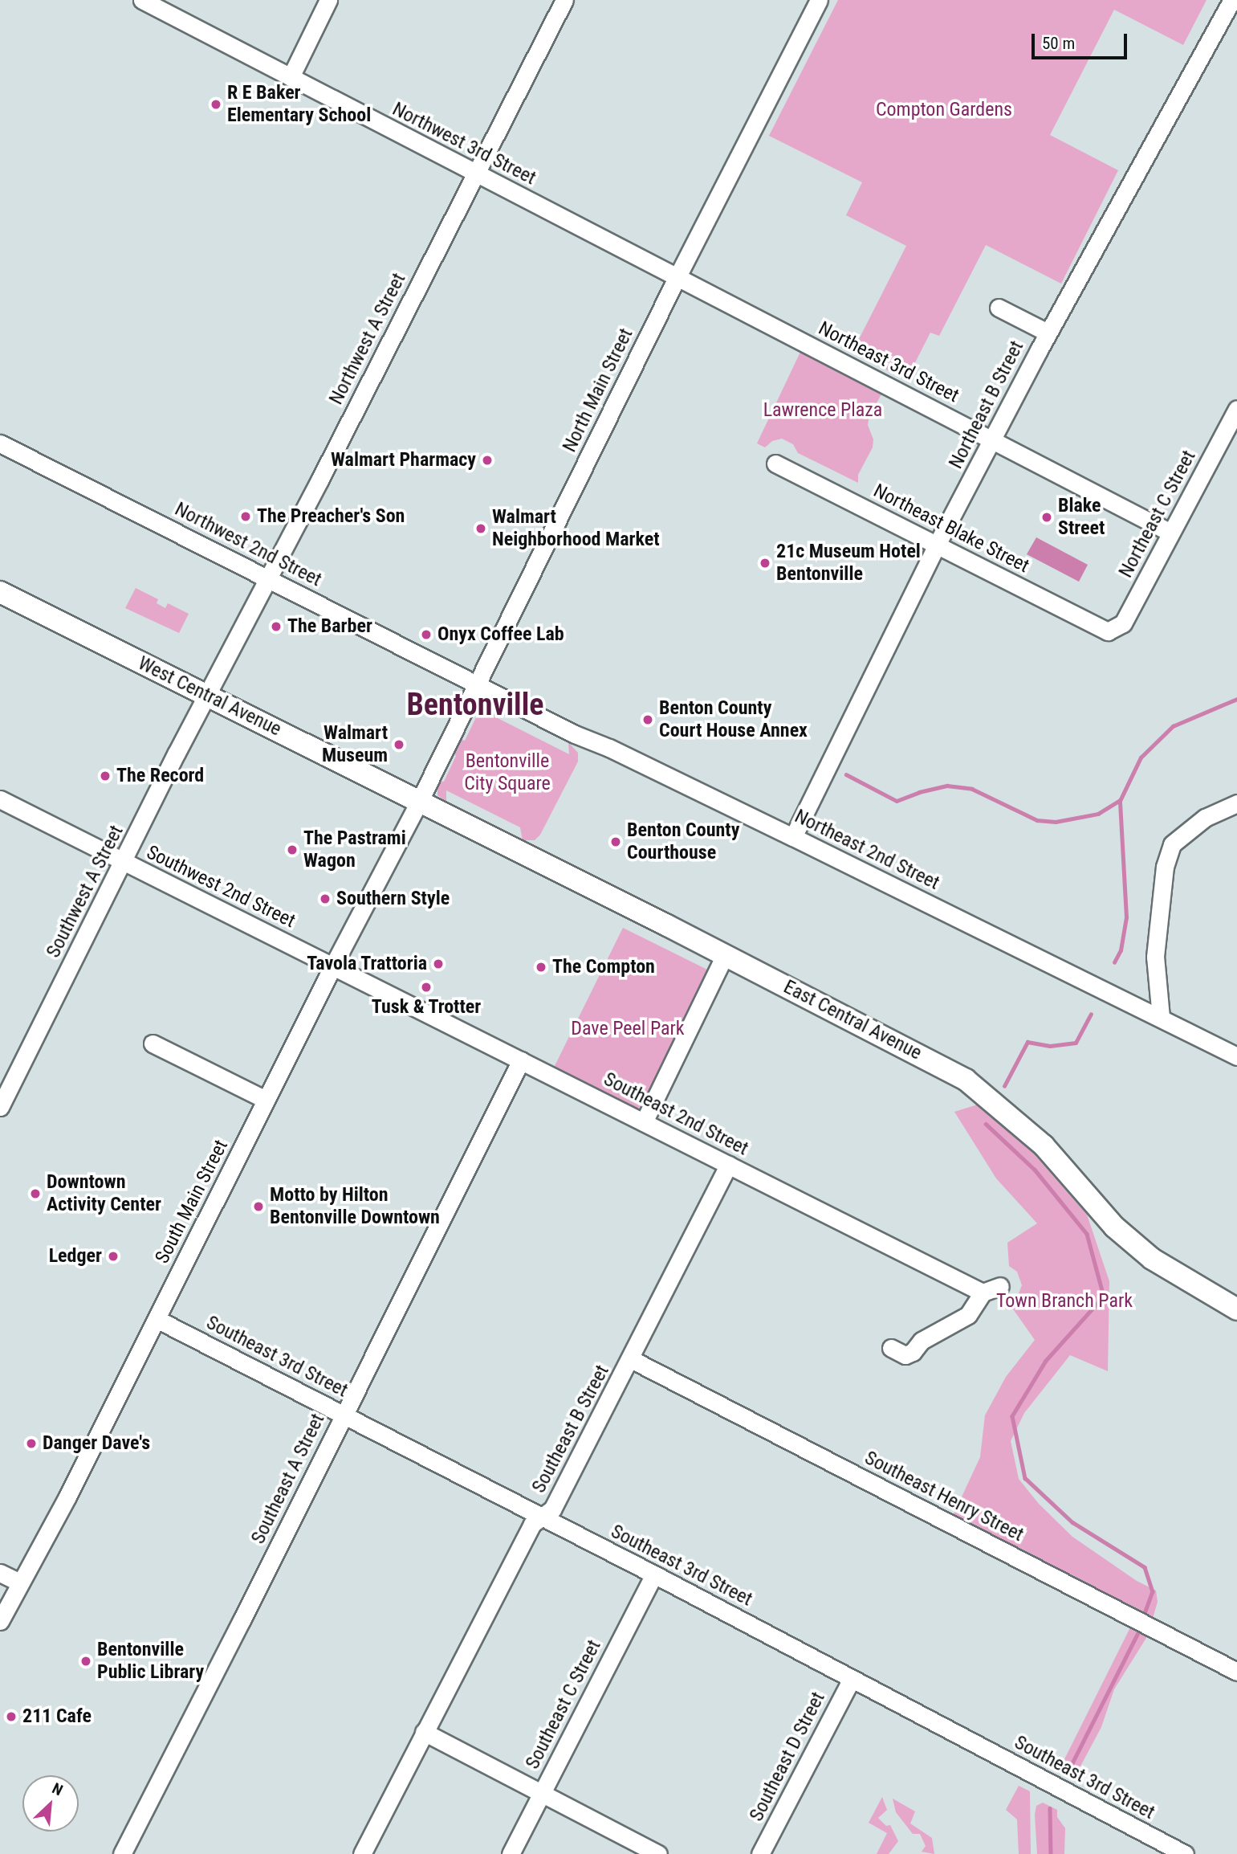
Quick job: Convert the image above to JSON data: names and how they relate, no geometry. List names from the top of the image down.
{
  "streets": {
    "main road": ["West Central Avenue", "East Central Avenue"],
    "street": [
      "Northwest 3rd Street",
      "Northwest A Street",
      "Northeast 3rd Street",
      "North Main Street",
      "Northeast B Street",
      "Northeast C Street",
      "Northeast Blake Street",
      "Northwest 2nd Street",
      "Northeast 2nd Street",
      "Southwest 2nd Street",
      "Southwest A Street",
      "Southeast 2nd Street",
      "South Main Street",
      "Southeast 3rd Street",
      "Southeast B Street",
      "Southeast A Street",
      "Southeast Henry Street",
      "Southeast C Street",
      "Southeast D Street"
    ]
  },
  "crossings": [
    ["Northwest 3rd Street", "Northwest A Street"],
    ["Northwest 3rd Street", "Northeast 3rd Street"],
    ["Northwest 3rd Street", "North Main Street"],
    ["Northwest A Street", "Northwest 2nd Street"],
    ["Northwest A Street", "West Central Avenue"],
    ["Northwest A Street", "Southwest A Street"],
    ["Northeast 3rd Street", "North Main Street"],
    ["Northeast 3rd Street", "Northeast B Street"],
    ["Northeast 3rd Street", "Northeast C Street"],
    ["North Main Street", "Northwest 2nd Street"],
    ["North Main Street", "West Central Avenue"],
    ["North Main Street", "Northeast 2nd Street"],
    ["North Main Street", "East Central Avenue"],
    ["North Main Street", "South Main Street"],
    ["Northeast B Street", "Northeast Blake Street"],
    ["Northeast B Street", "Northeast 2nd Street"],
    ["Northeast C Street", "Northeast Blake Street"],
    ["Northwest 2nd Street", "Northeast 2nd Street"],
    ["West Central Avenue", "Southwest A Street"],
    ["West Central Avenue", "East Central Avenue"],
    ["West Central Avenue", "South Main Street"],
    ["Southwest 2nd Street", "Southwest A Street"],
    ["Southwest 2nd Street", "Southeast 2nd Street"],
    ["Southwest 2nd Street", "South Main Street"],
    ["East Central Avenue", "South Main Street"],
    ["Southeast 2nd Street", "South Main Street"],
    ["Southeast 2nd Street", "Southeast B Street"],
    ["Southeast 2nd Street", "Southeast A Street"],
    ["South Main Street", "Southeast 3rd Street"],
    ["Southeast 3rd Street", "Southeast B Street"],
    ["Southeast 3rd Street", "Southeast A Street"],
    ["Southeast 3rd Street", "Southeast C Street"],
    ["Southeast 3rd Street", "Southeast D Street"],
    ["Southeast B Street", "Southeast Henry Street"]
  ],
  "districts": ["Bentonville"],
  "parks": [
    "Compton Gardens",
    "Lawrence Plaza",
    "Bentonville City Square",
    "Dave Peel Park",
    "Town Branch Park"
  ],
  "places": [
    "R E Baker Elementary School",
    "Walmart Pharmacy",
    "The Preacher's Son",
    "Blake Street",
    "Walmart Neighborhood Market",
    "21c Museum Hotel Bentonville",
    "The Barber",
    "Onyx Coffee Lab",
    "Benton County Court House Annex",
    "Walmart Museum",
    "The Record",
    "Benton County Courthouse",
    "The Pastrami Wagon",
    "Southern Style",
    "Tavola Trattoria",
    "The Compton",
    "Tusk & Trotter",
    "Downtown Activity Center",
    "Motto by Hilton Bentonville Downtown",
    "Ledger",
    "Danger Dave's",
    "Bentonville Public Library",
    "211 Cafe"
  ],
  "scale_bar": "50 m",
  "north": "top right"
}
